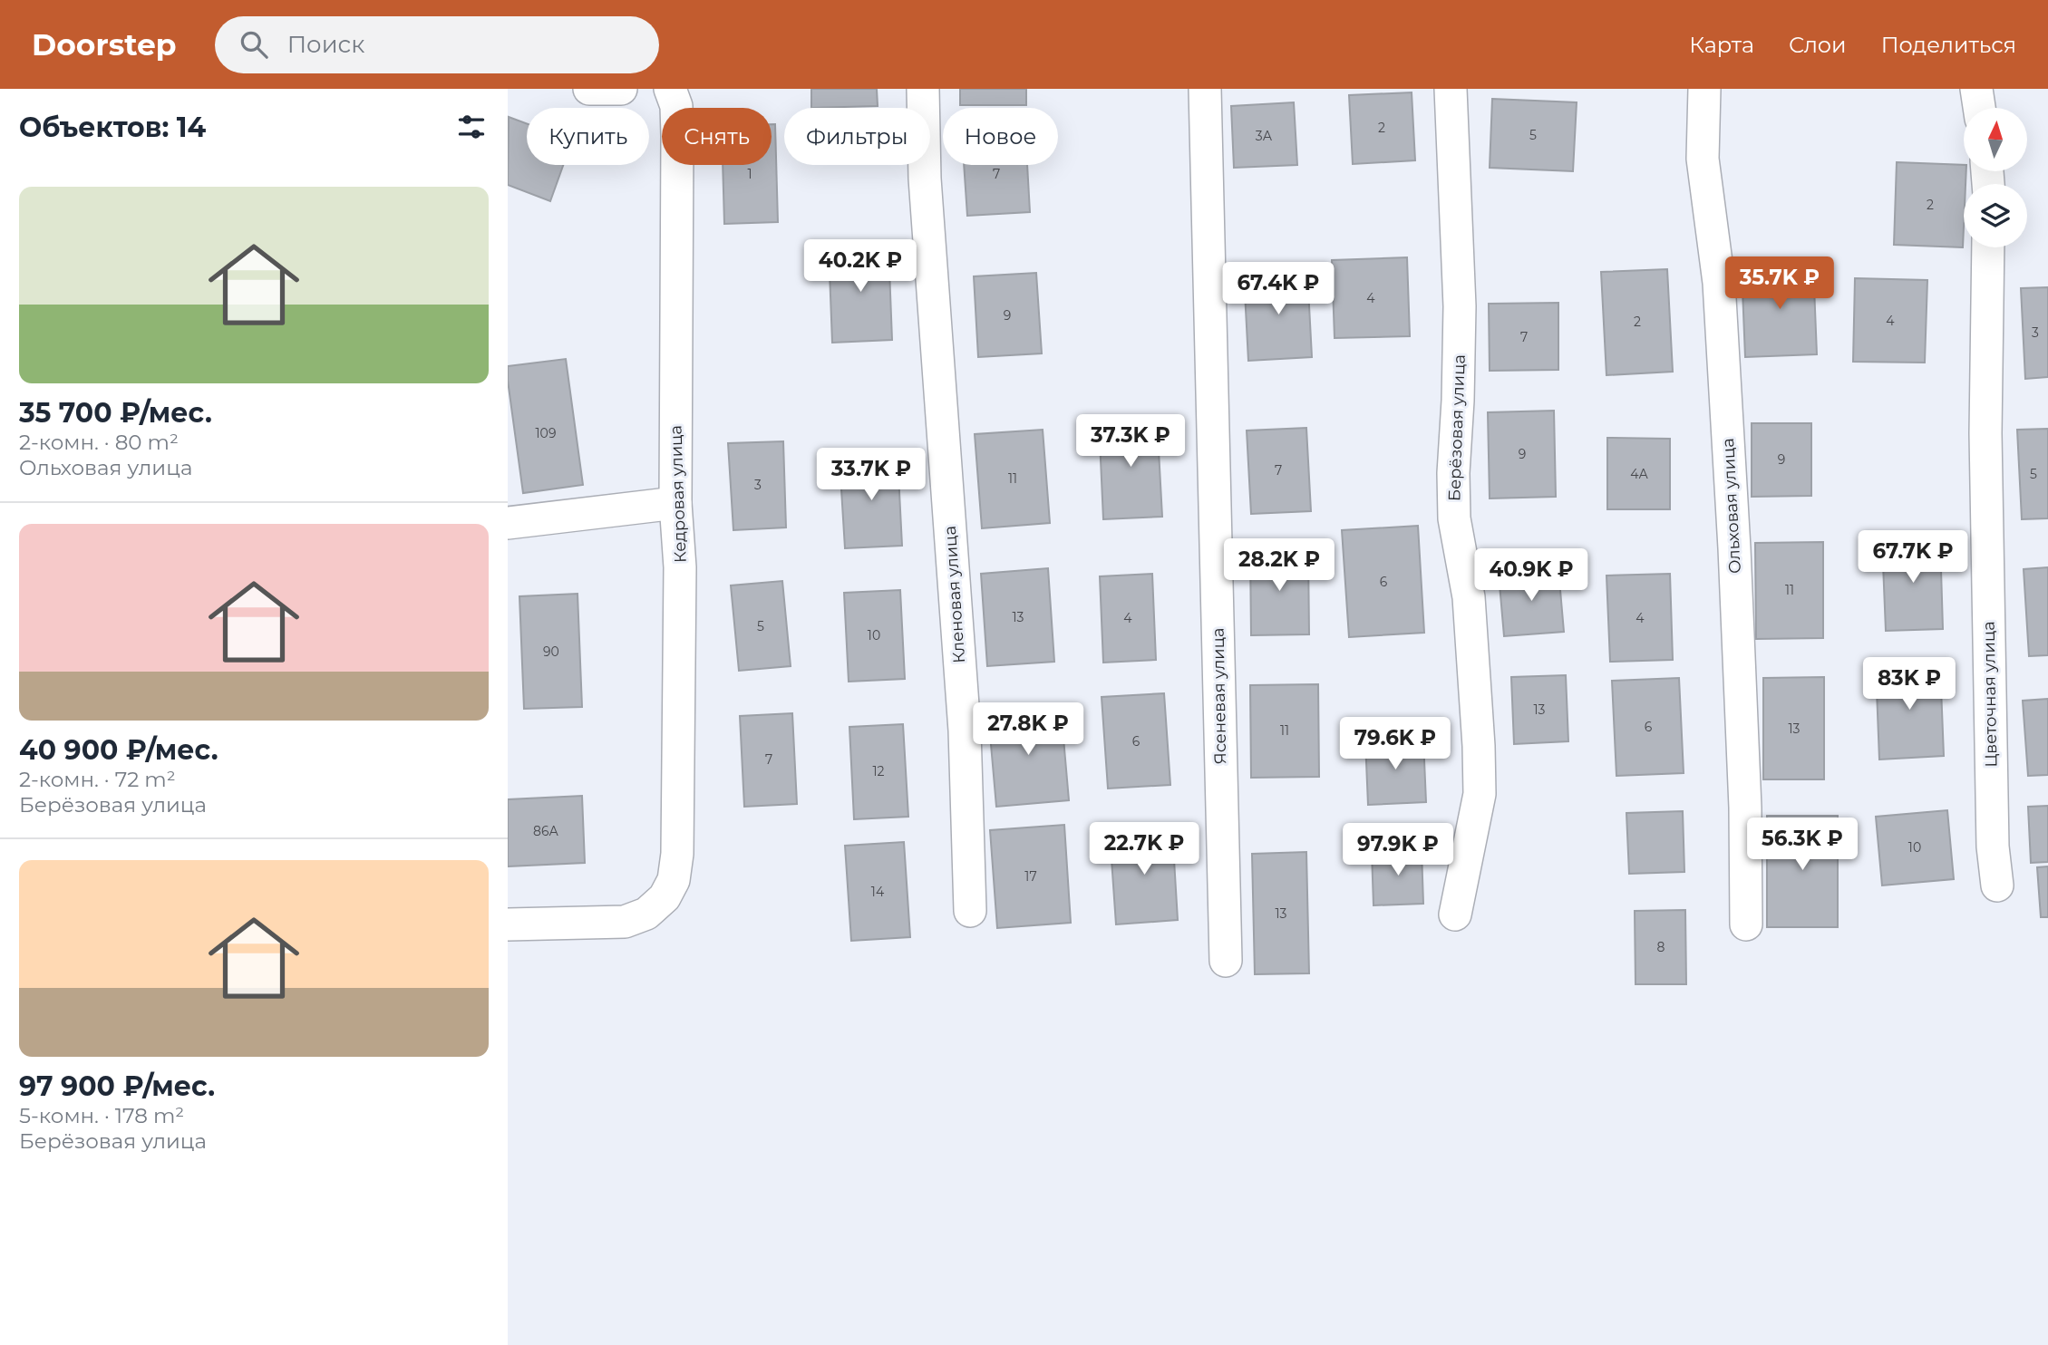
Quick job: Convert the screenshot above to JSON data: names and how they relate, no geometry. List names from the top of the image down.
{
  "streets": {
    "street": [
      "Берёзовая улица",
      "Кедровая улица",
      "Ольховая улица",
      "Кленовая улица",
      "Цветочная улица",
      "Ясеневая улица"
    ]
  },
  "house_numbers": [
    "2",
    "5",
    "3А",
    "1",
    "7",
    "2",
    "4",
    "9",
    "4",
    "2",
    "3",
    "7",
    "109",
    "9",
    "9",
    "7",
    "4А",
    "5",
    "11",
    "3",
    "6",
    "11",
    "13",
    "4",
    "4",
    "5",
    "10",
    "90",
    "13",
    "6",
    "13",
    "11",
    "6",
    "7",
    "12",
    "86А",
    "10",
    "17",
    "14",
    "13",
    "8"
  ],
  "north": "top",
  "page": {
    "header": "Doorstep",
    "search": "Поиск",
    "nav": ["Карта", "Слои", "Поделиться"],
    "heading": "Объектов: 14",
    "chip": [
      "Купить",
      "Снять",
      "Фильтры",
      "Новое"
    ],
    "list": [
      {
        "name": "35 700 ₽/мес.",
        "note": "2-комн. · 80 m² · Ольховая улица"
      },
      {
        "name": "40 900 ₽/мес.",
        "note": "2-комн. · 72 m² · Берёзовая улица"
      },
      {
        "name": "97 900 ₽/мес.",
        "note": "5-комн. · 178 m² · Берёзовая улица"
      }
    ],
    "price": [
      "40.2K ₽",
      "35.7K ₽",
      "67.4K ₽",
      "37.3K ₽",
      "33.7K ₽",
      "67.7K ₽",
      "28.2K ₽",
      "40.9K ₽",
      "83K ₽",
      "27.8K ₽",
      "79.6K ₽",
      "56.3K ₽",
      "22.7K ₽",
      "97.9K ₽"
    ]
  }
}
